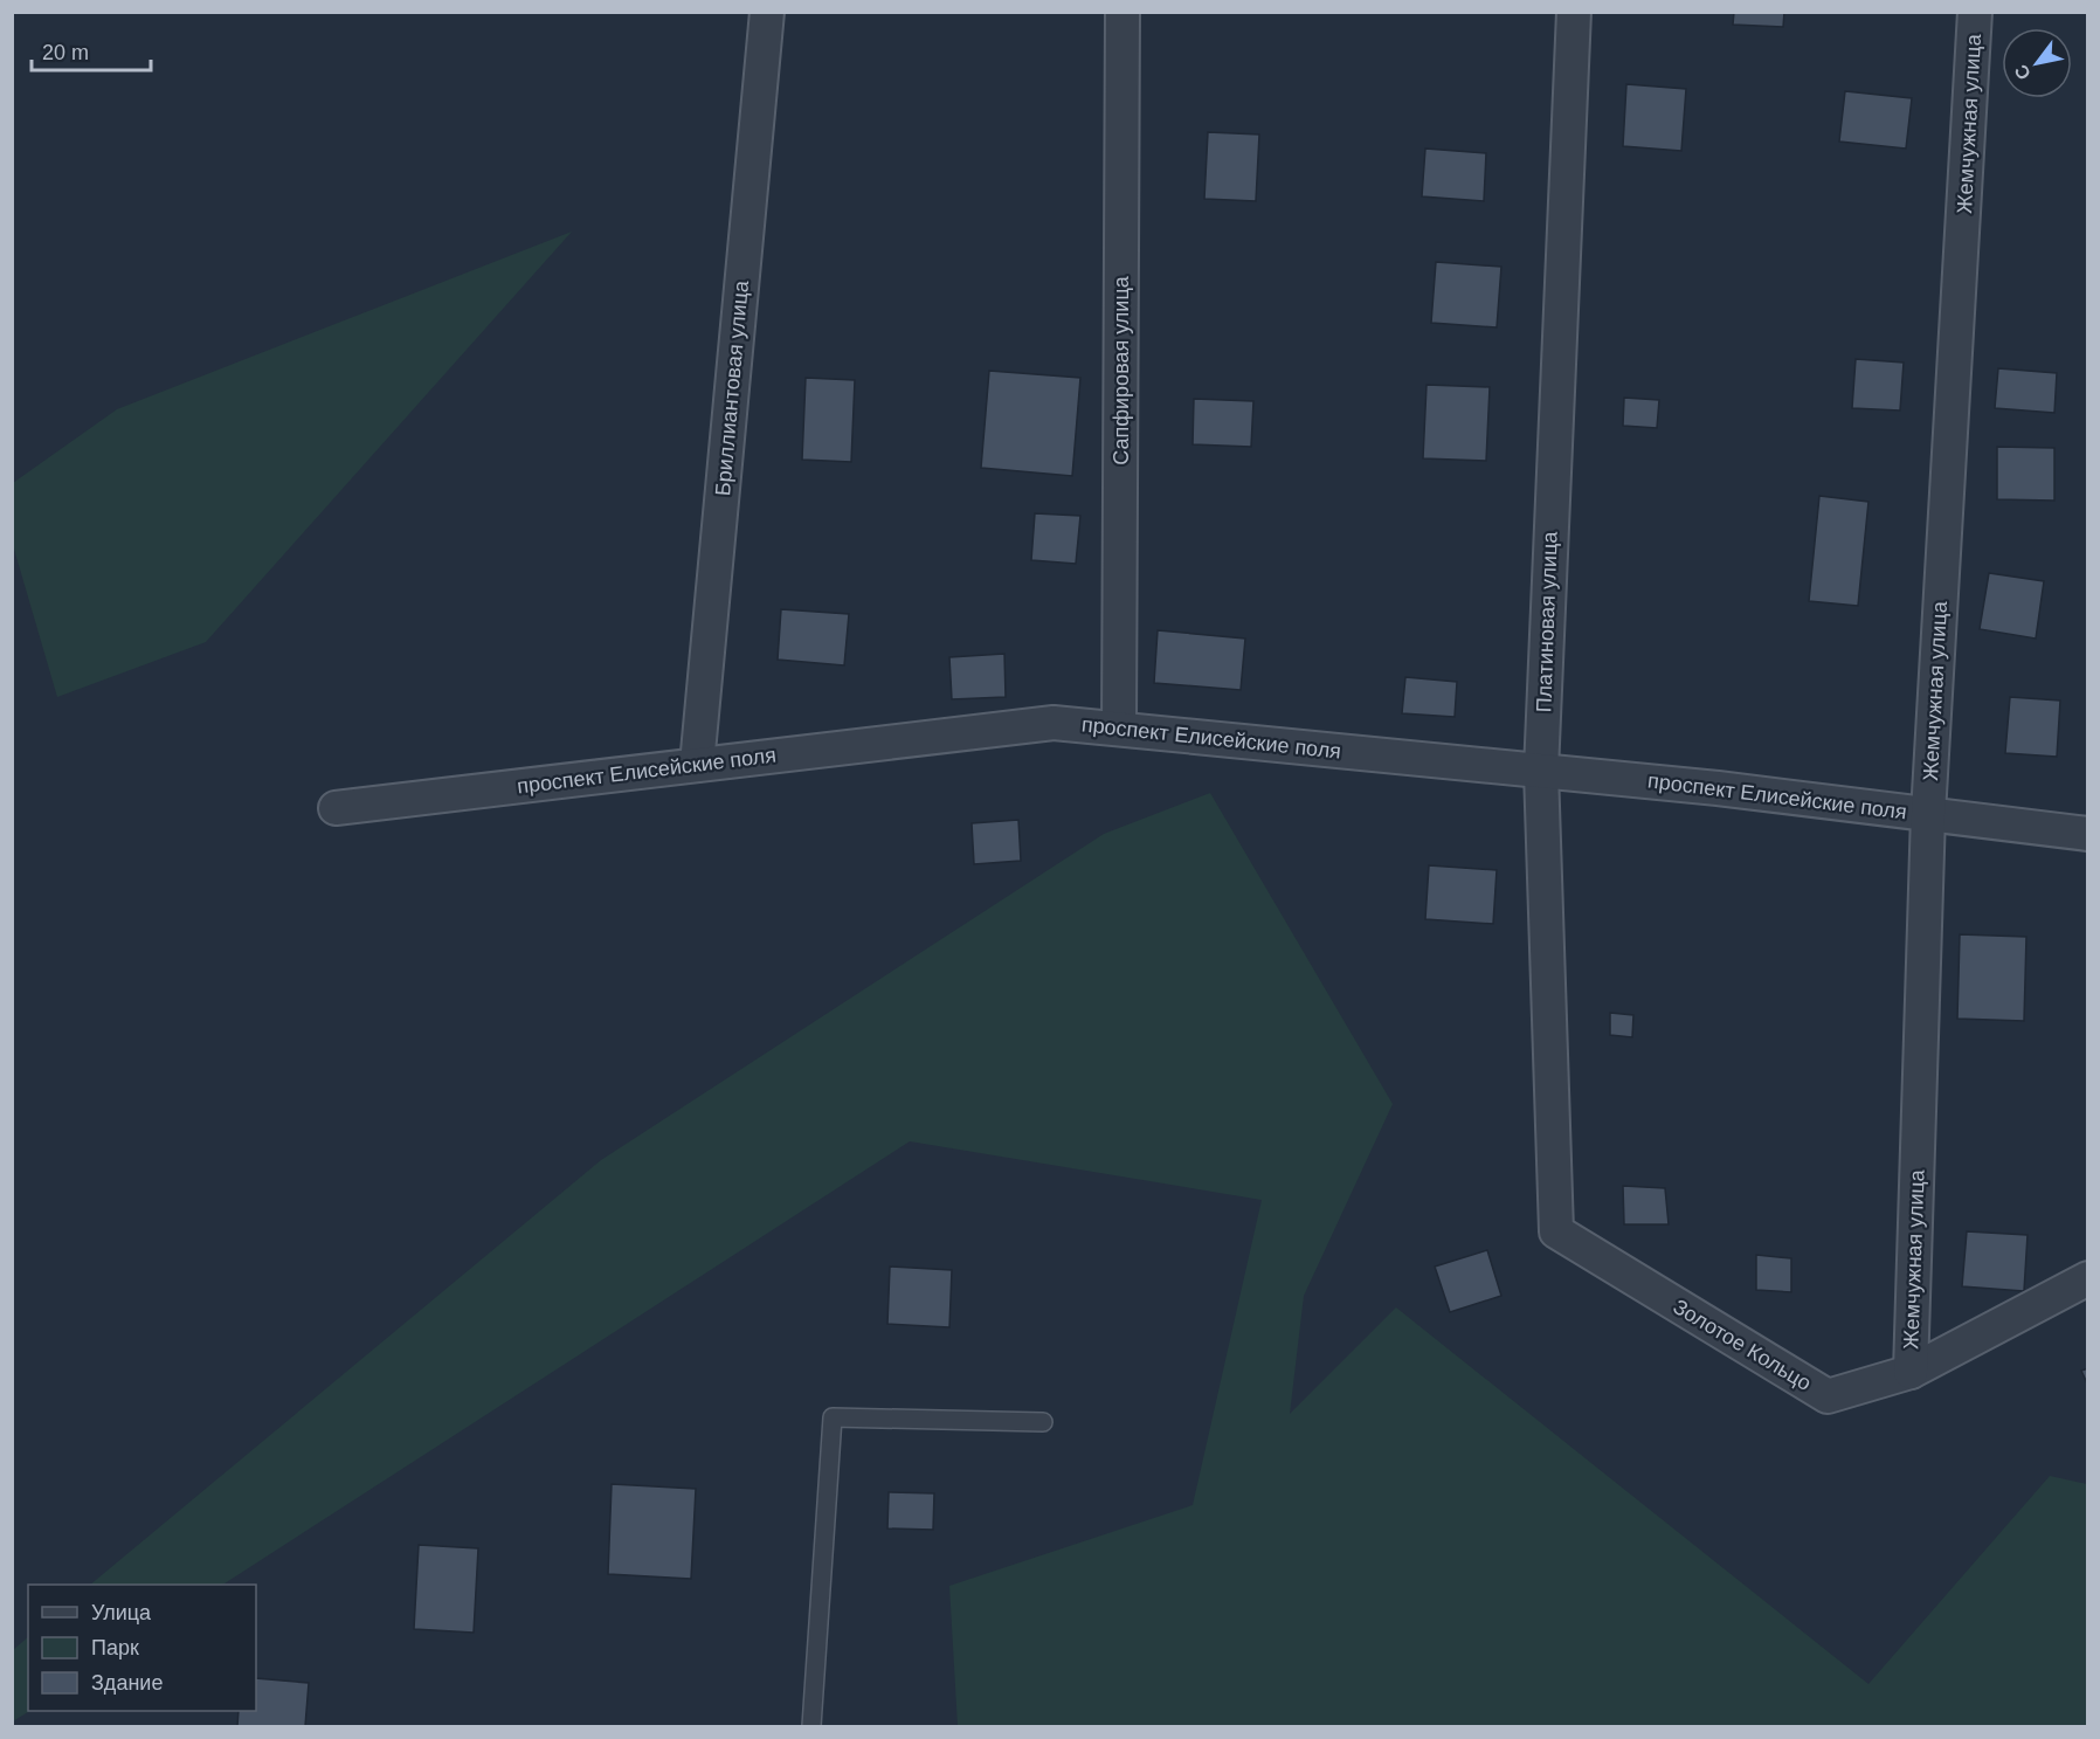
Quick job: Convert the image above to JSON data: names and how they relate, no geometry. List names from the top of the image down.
{
  "streets": {
    "street": [
      "Жемчужная улица",
      "Сапфировая улица",
      "Бриллиантовая улица",
      "Платиновая улица",
      "проспект Елисейские поля",
      "Золотое Кольцо"
    ]
  },
  "crossings": [
    ["Жемчужная улица", "проспект Елисейские поля"],
    ["Жемчужная улица", "Золотое Кольцо"],
    ["Сапфировая улица", "проспект Елисейские поля"],
    ["Бриллиантовая улица", "проспект Елисейские поля"],
    ["Платиновая улица", "проспект Елисейские поля"],
    ["Платиновая улица", "Золотое Кольцо"]
  ],
  "legend": ["Улица", "Парк", "Здание"],
  "scale_bar": "20 m",
  "north": "bottom left"
}
